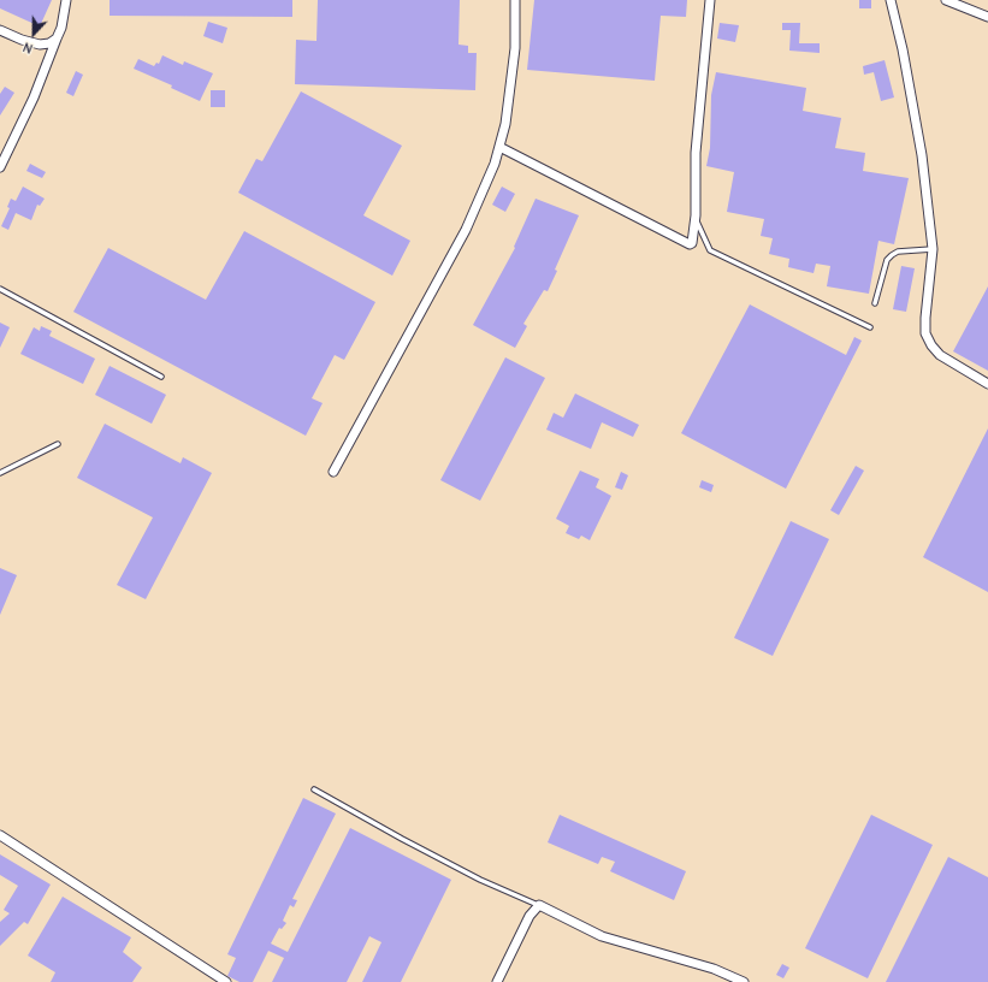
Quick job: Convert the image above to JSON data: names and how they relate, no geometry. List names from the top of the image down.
{
  "north": "bottom"
}
